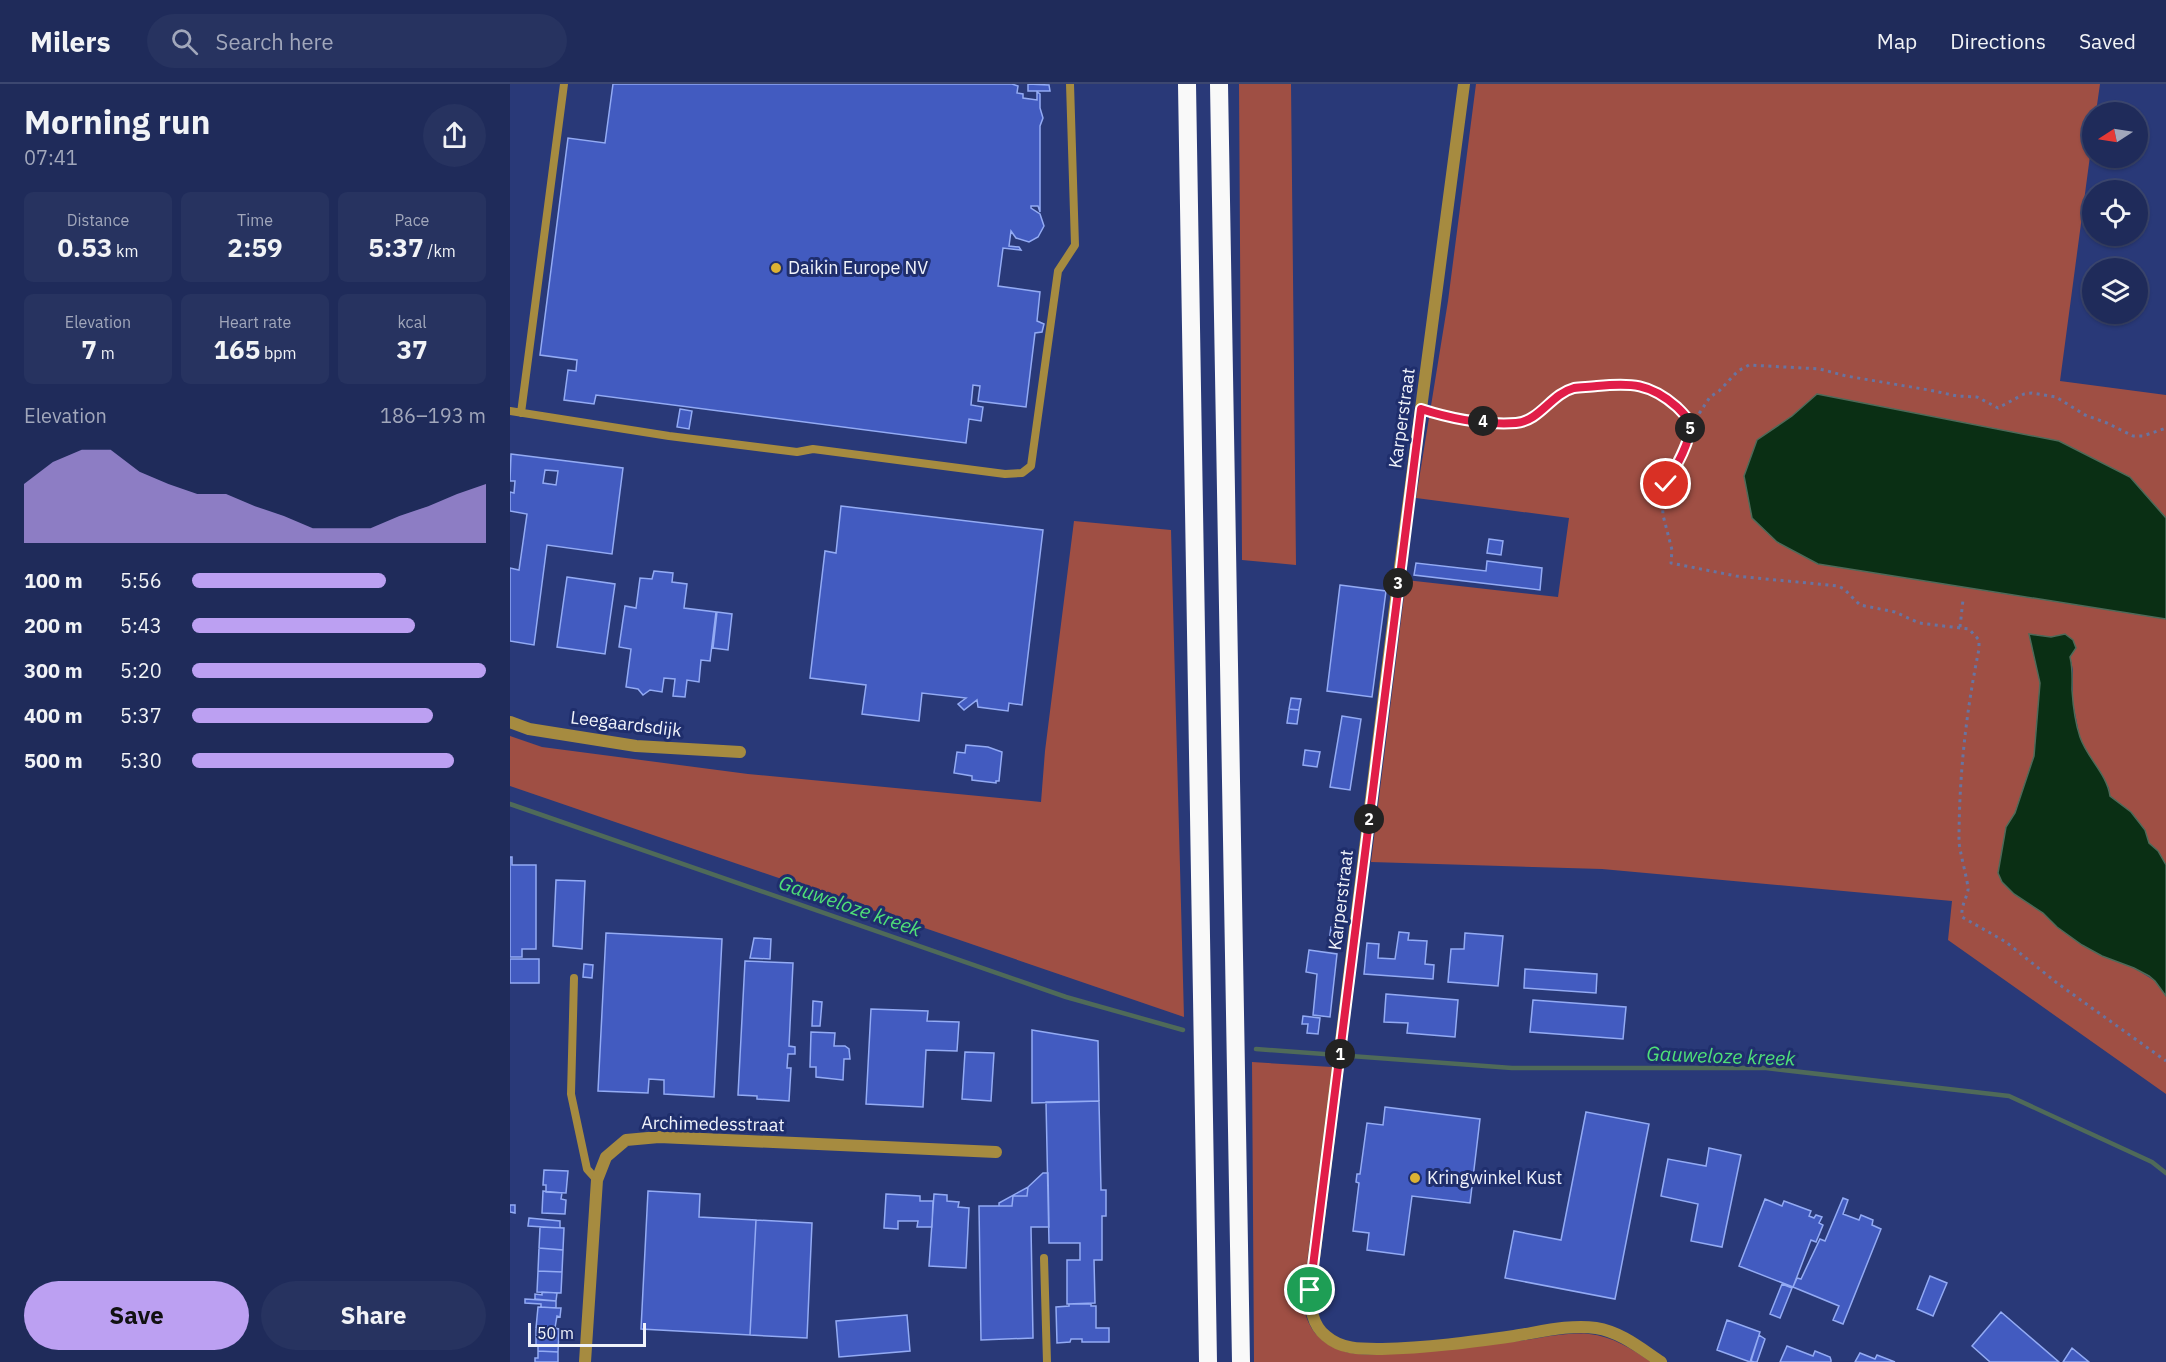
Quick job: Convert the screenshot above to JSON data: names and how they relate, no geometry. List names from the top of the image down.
{
  "streets": {
    "street": ["Karperstraat", "Leegaardsdijk", "Archimedesstraat"]
  },
  "water": ["Gauweloze kreek"],
  "places": ["Daikin Europe NV", "Kringwinkel Kust"],
  "scale_bar": "50 m",
  "north": "left",
  "page": {
    "header": "Milers",
    "search": "Search here",
    "nav": ["Map", "Directions", "Saved"],
    "heading": ["Morning run", "07:41"],
    "stats": [
      ["Distance", "0.53 km"],
      ["Time", "2:59"],
      ["Pace", "5:37 /km"],
      ["Elevation", "7 m"],
      ["Heart rate", "165 bpm"],
      ["kcal", "37"]
    ],
    "chart": ["Elevation", "186–193 m"],
    "pins": [
      "4",
      "5",
      "3",
      "2",
      "1"
    ],
    "list": [
      {
        "name": "100 m",
        "note": "5:56"
      },
      {
        "name": "200 m",
        "note": "5:43"
      },
      {
        "name": "300 m",
        "note": "5:20"
      },
      {
        "name": "400 m",
        "note": "5:37"
      },
      {
        "name": "500 m",
        "note": "5:30"
      }
    ],
    "buttons": ["Save", "Share"],
    "scale": "50 m"
  }
}
